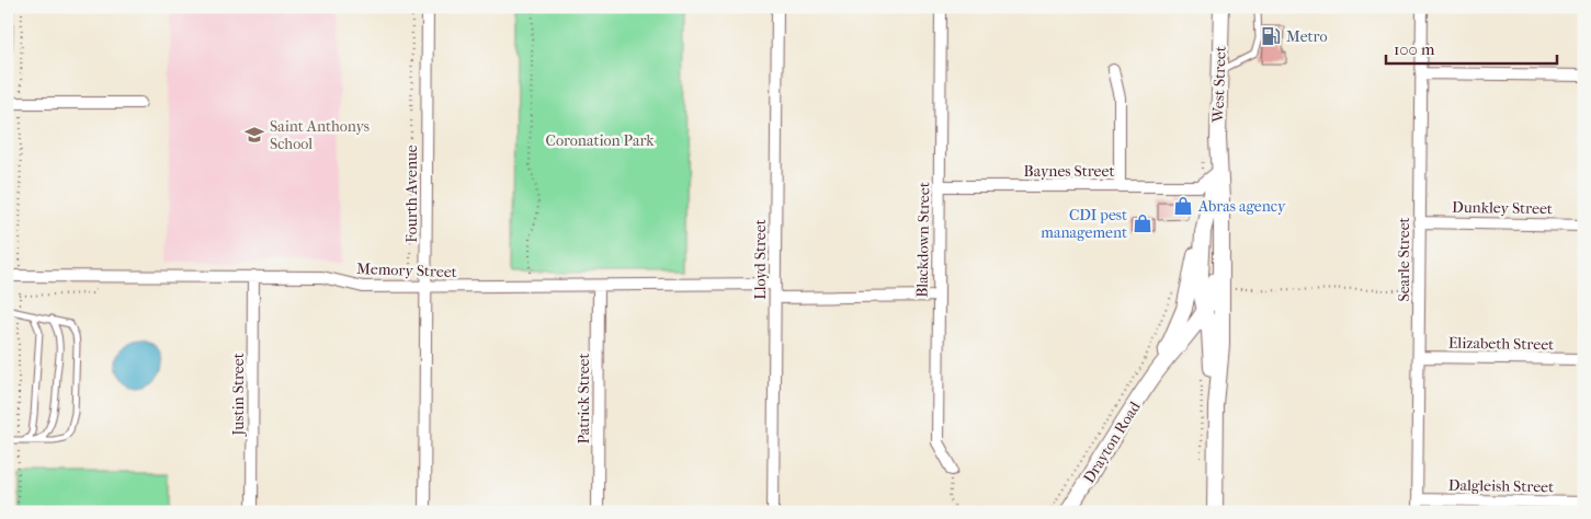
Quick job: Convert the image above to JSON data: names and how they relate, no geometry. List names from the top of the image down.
{
  "streets": {
    "main road": ["West Street", "Drayton Road"],
    "street": [
      "Baynes Street",
      "Fourth Avenue",
      "Dunkley Street",
      "Blackdown Street",
      "Lloyd Street",
      "Searle Street",
      "Memory Street",
      "Elizabeth Street",
      "Justin Street",
      "Patrick Street",
      "Dalgleish Street"
    ]
  },
  "crossings": [
    ["Baynes Street", "Blackdown Street"],
    ["Fourth Avenue", "Memory Street"],
    ["Dunkley Street", "Searle Street"],
    ["Lloyd Street", "Memory Street"],
    ["Searle Street", "Elizabeth Street"],
    ["Searle Street", "Dalgleish Street"],
    ["Memory Street", "Justin Street"],
    ["Memory Street", "Patrick Street"]
  ],
  "parks": ["Coronation Park"],
  "places": {
    "fuel station": ["Metro"],
    "school or university": ["Saint Anthonys School"],
    "shop": ["Abras agency", "CDI pest management"]
  },
  "scale_bar": "100 m"
}
